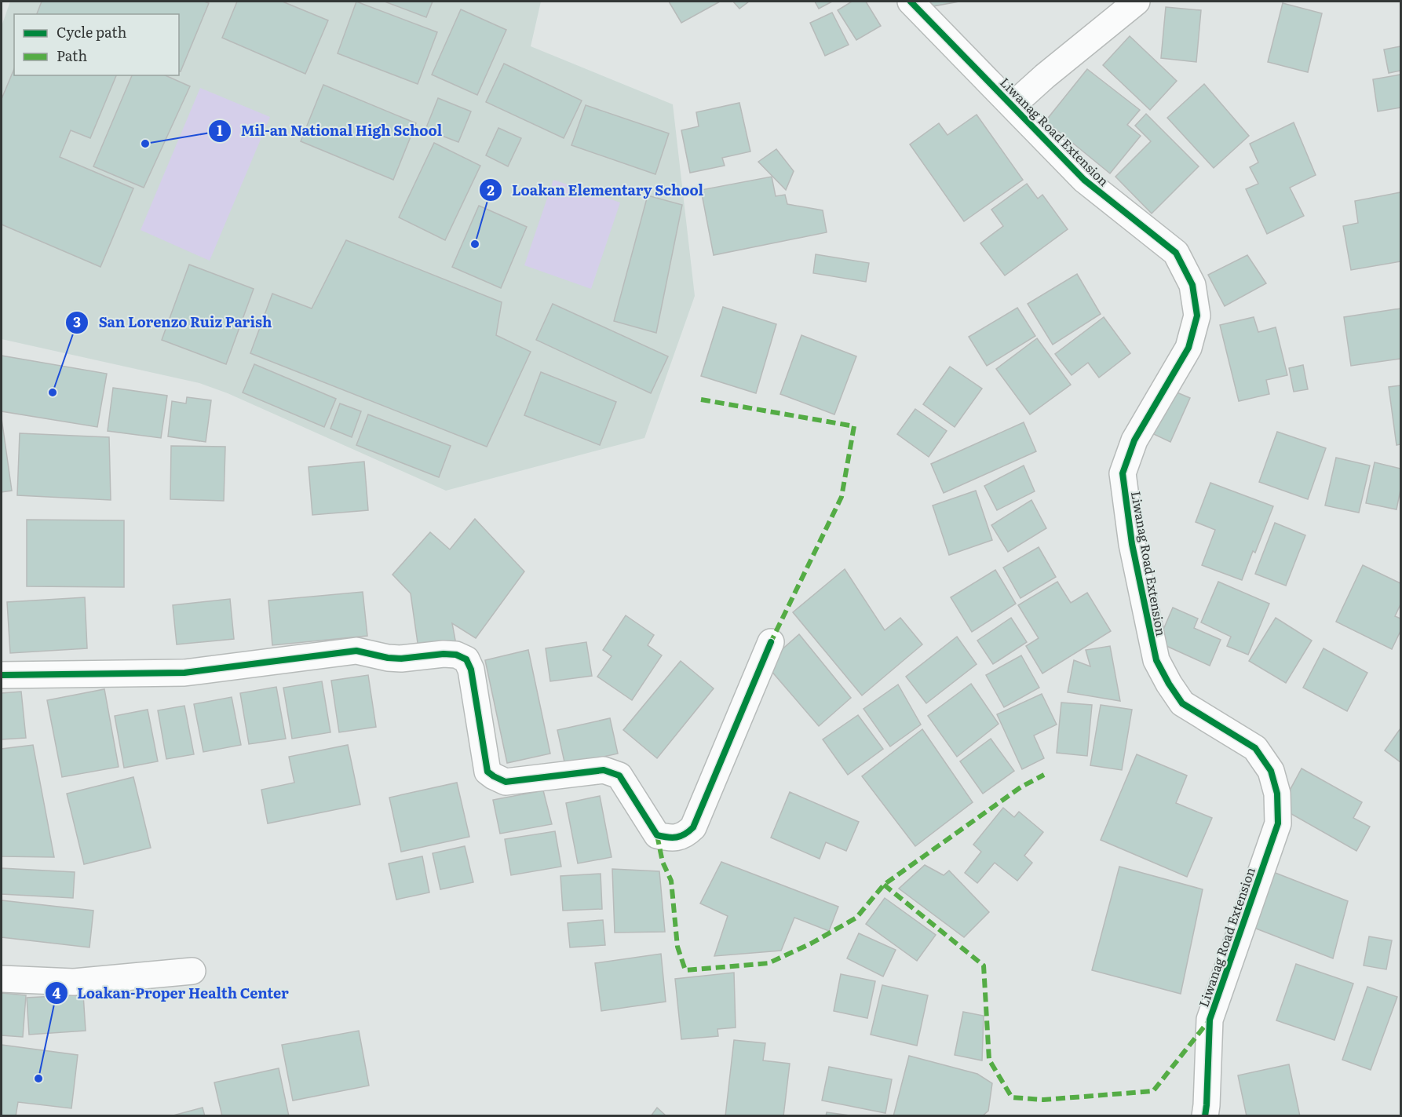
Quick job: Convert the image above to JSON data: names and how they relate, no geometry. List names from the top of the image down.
{
  "streets": {
    "street": ["Liwanag Road Extension"]
  },
  "places": [
    "Mil-an National High School",
    "Loakan Elementary School",
    "San Lorenzo Ruiz Parish",
    "Loakan-Proper Health Center"
  ],
  "legend": ["Cycle path", "Path"]
}
